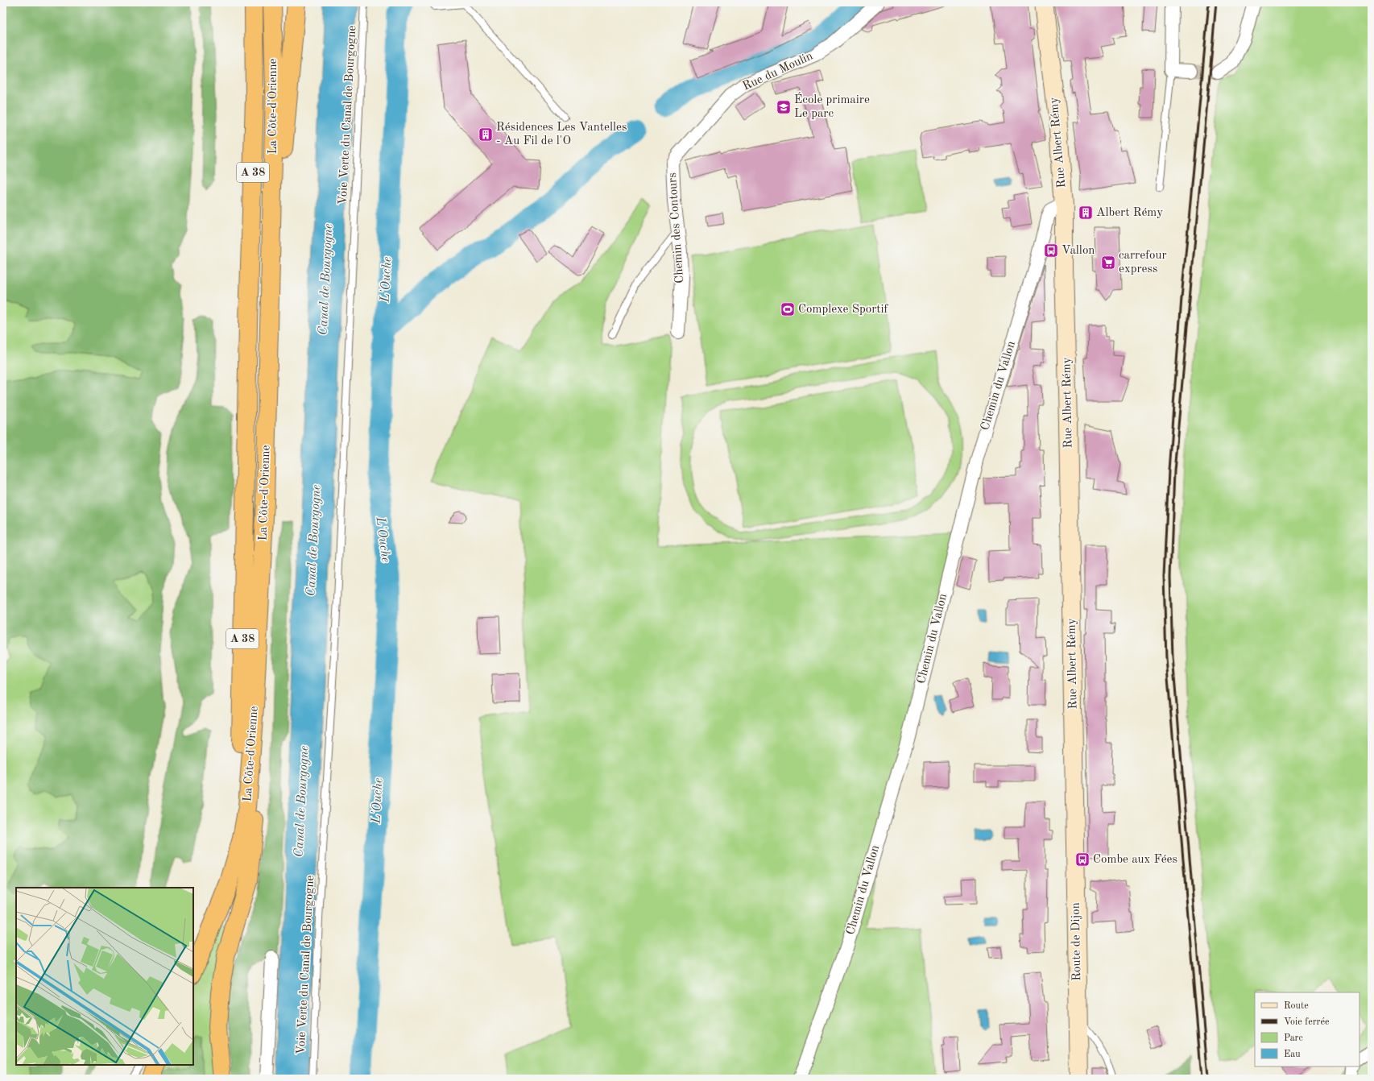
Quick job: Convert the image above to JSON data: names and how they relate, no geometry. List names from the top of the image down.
{
  "streets": {
    "highway": ["La Côte-d'Orienne", "A 38"],
    "main road": ["Rue Albert Rémy", "Route de Dijon"],
    "street": ["Rue du Moulin", "Chemin des Contours", "Chemin du Vallon"],
    "lane": ["Voie Verte du Canal de Bourgogne"]
  },
  "crossings": [
    ["Rue du Moulin", "Chemin des Contours"],
    ["Rue Albert Rémy", "Chemin du Vallon"],
    ["Rue Albert Rémy", "Route de Dijon"]
  ],
  "water": ["Canal de Bourgogne", "L'Ouche"],
  "places": {
    "school or university": ["École primaire Le parc"],
    "building": ["Résidences Les Vantelles - Au Fil de l'O", "Albert Rémy"],
    "bus stop": ["Vallon", "Combe aux Fées"],
    "supermarket": ["carrefour express"],
    "sports": ["Complexe Sportif"]
  },
  "legend": [
    "Route",
    "Voie ferrée",
    "Parc",
    "Eau"
  ]
}
